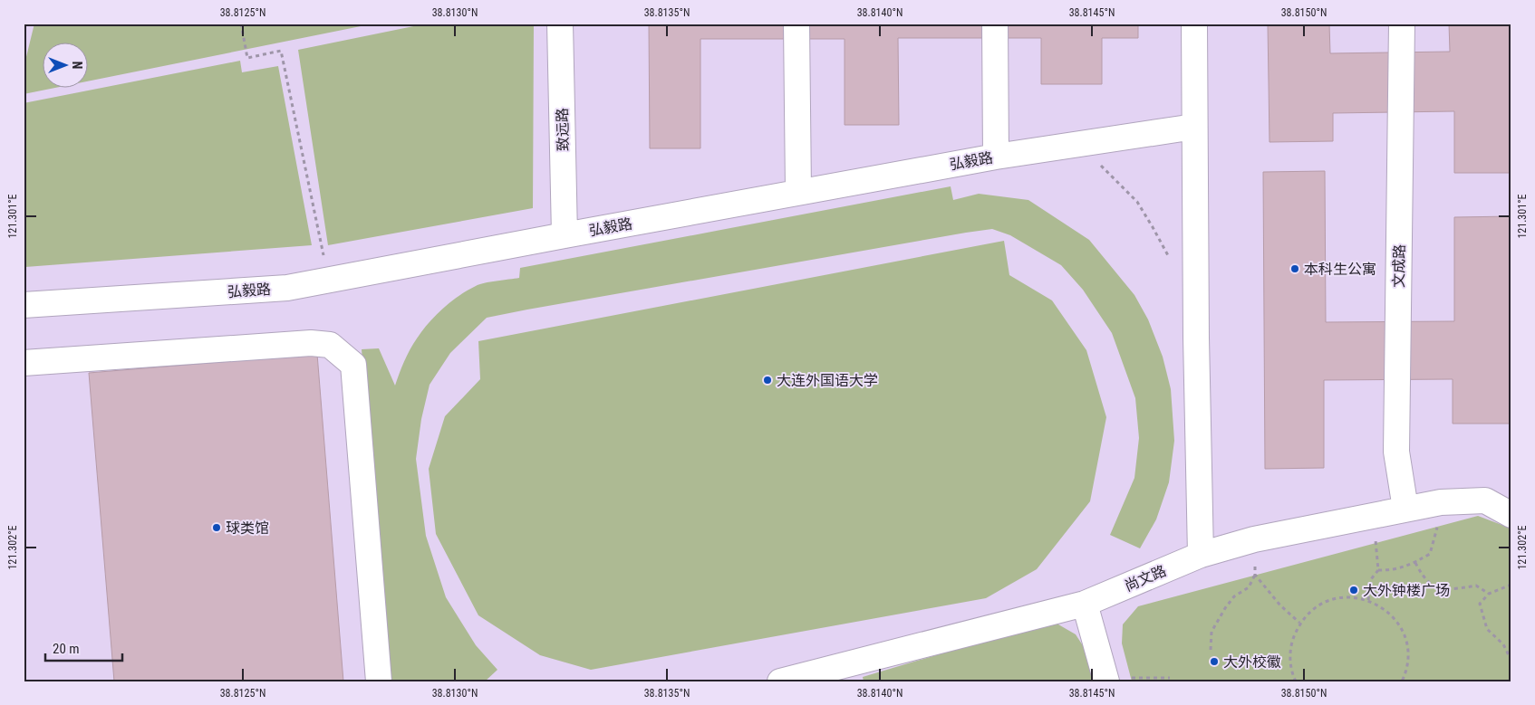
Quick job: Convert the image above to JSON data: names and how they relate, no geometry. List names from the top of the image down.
{
  "streets": {
    "street": [
      "致远路",
      "弘毅路",
      "文成路",
      "尚文路"
    ]
  },
  "crossings": [
    ["致远路", "弘毅路"],
    ["文成路", "尚文路"]
  ],
  "places": [
    "本科生公寓",
    "大连外国语大学",
    "球类馆",
    "大外钟楼广场",
    "大外校徽"
  ],
  "scale_bar": "20 m",
  "north": "right",
  "coordinates": [
    "38.8125°N",
    "38.8130°N",
    "38.8135°N",
    "38.8140°N",
    "38.8145°N",
    "38.8150°N",
    "121.301°E",
    "121.302°E"
  ]
}
